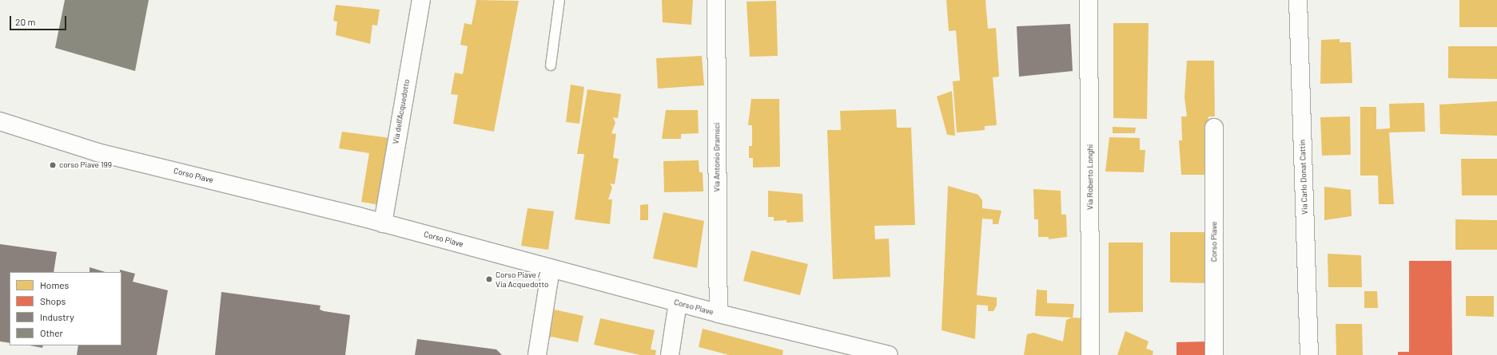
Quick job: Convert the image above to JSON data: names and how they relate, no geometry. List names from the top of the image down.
{
  "streets": {
    "street": [
      "Via dell'Acquedotto",
      "Via Antonio Gramsci",
      "Corso Piave",
      "Via Roberto Longhi",
      "Via Carlo Donat Cattin"
    ]
  },
  "crossings": [
    ["Via dell'Acquedotto", "Corso Piave"],
    ["Via Antonio Gramsci", "Corso Piave"]
  ],
  "places": ["corso Piave 199", "Corso Piave / Via Acquedotto"],
  "legend": [
    "Homes",
    "Shops",
    "Industry",
    "Other"
  ],
  "scale_bar": "20 m"
}
